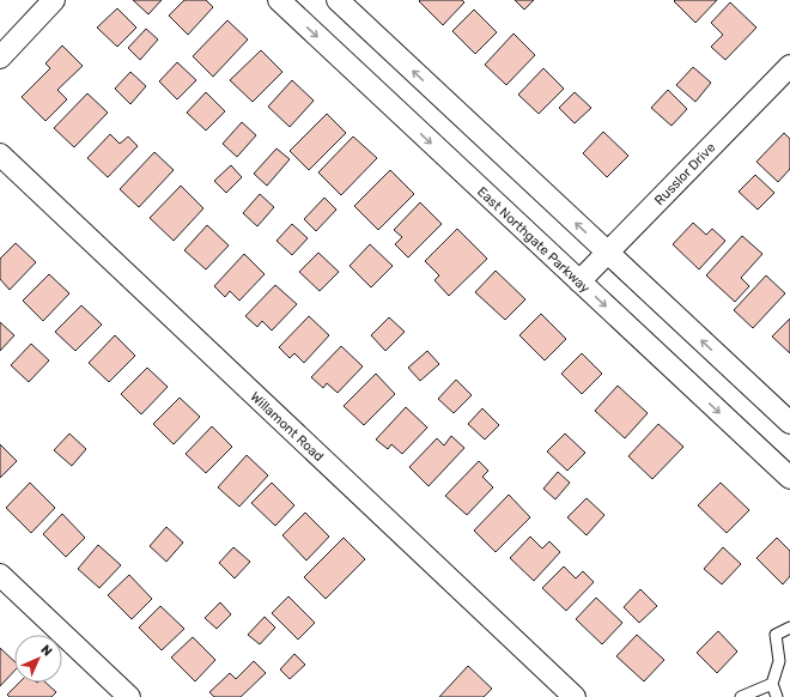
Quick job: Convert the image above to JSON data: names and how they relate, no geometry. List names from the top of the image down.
{
  "streets": {
    "street": ["Russlor Drive", "East Northgate Parkway", "Willamont Road"]
  },
  "crossings": [
    ["Russlor Drive", "East Northgate Parkway"]
  ],
  "north": "top right"
}
